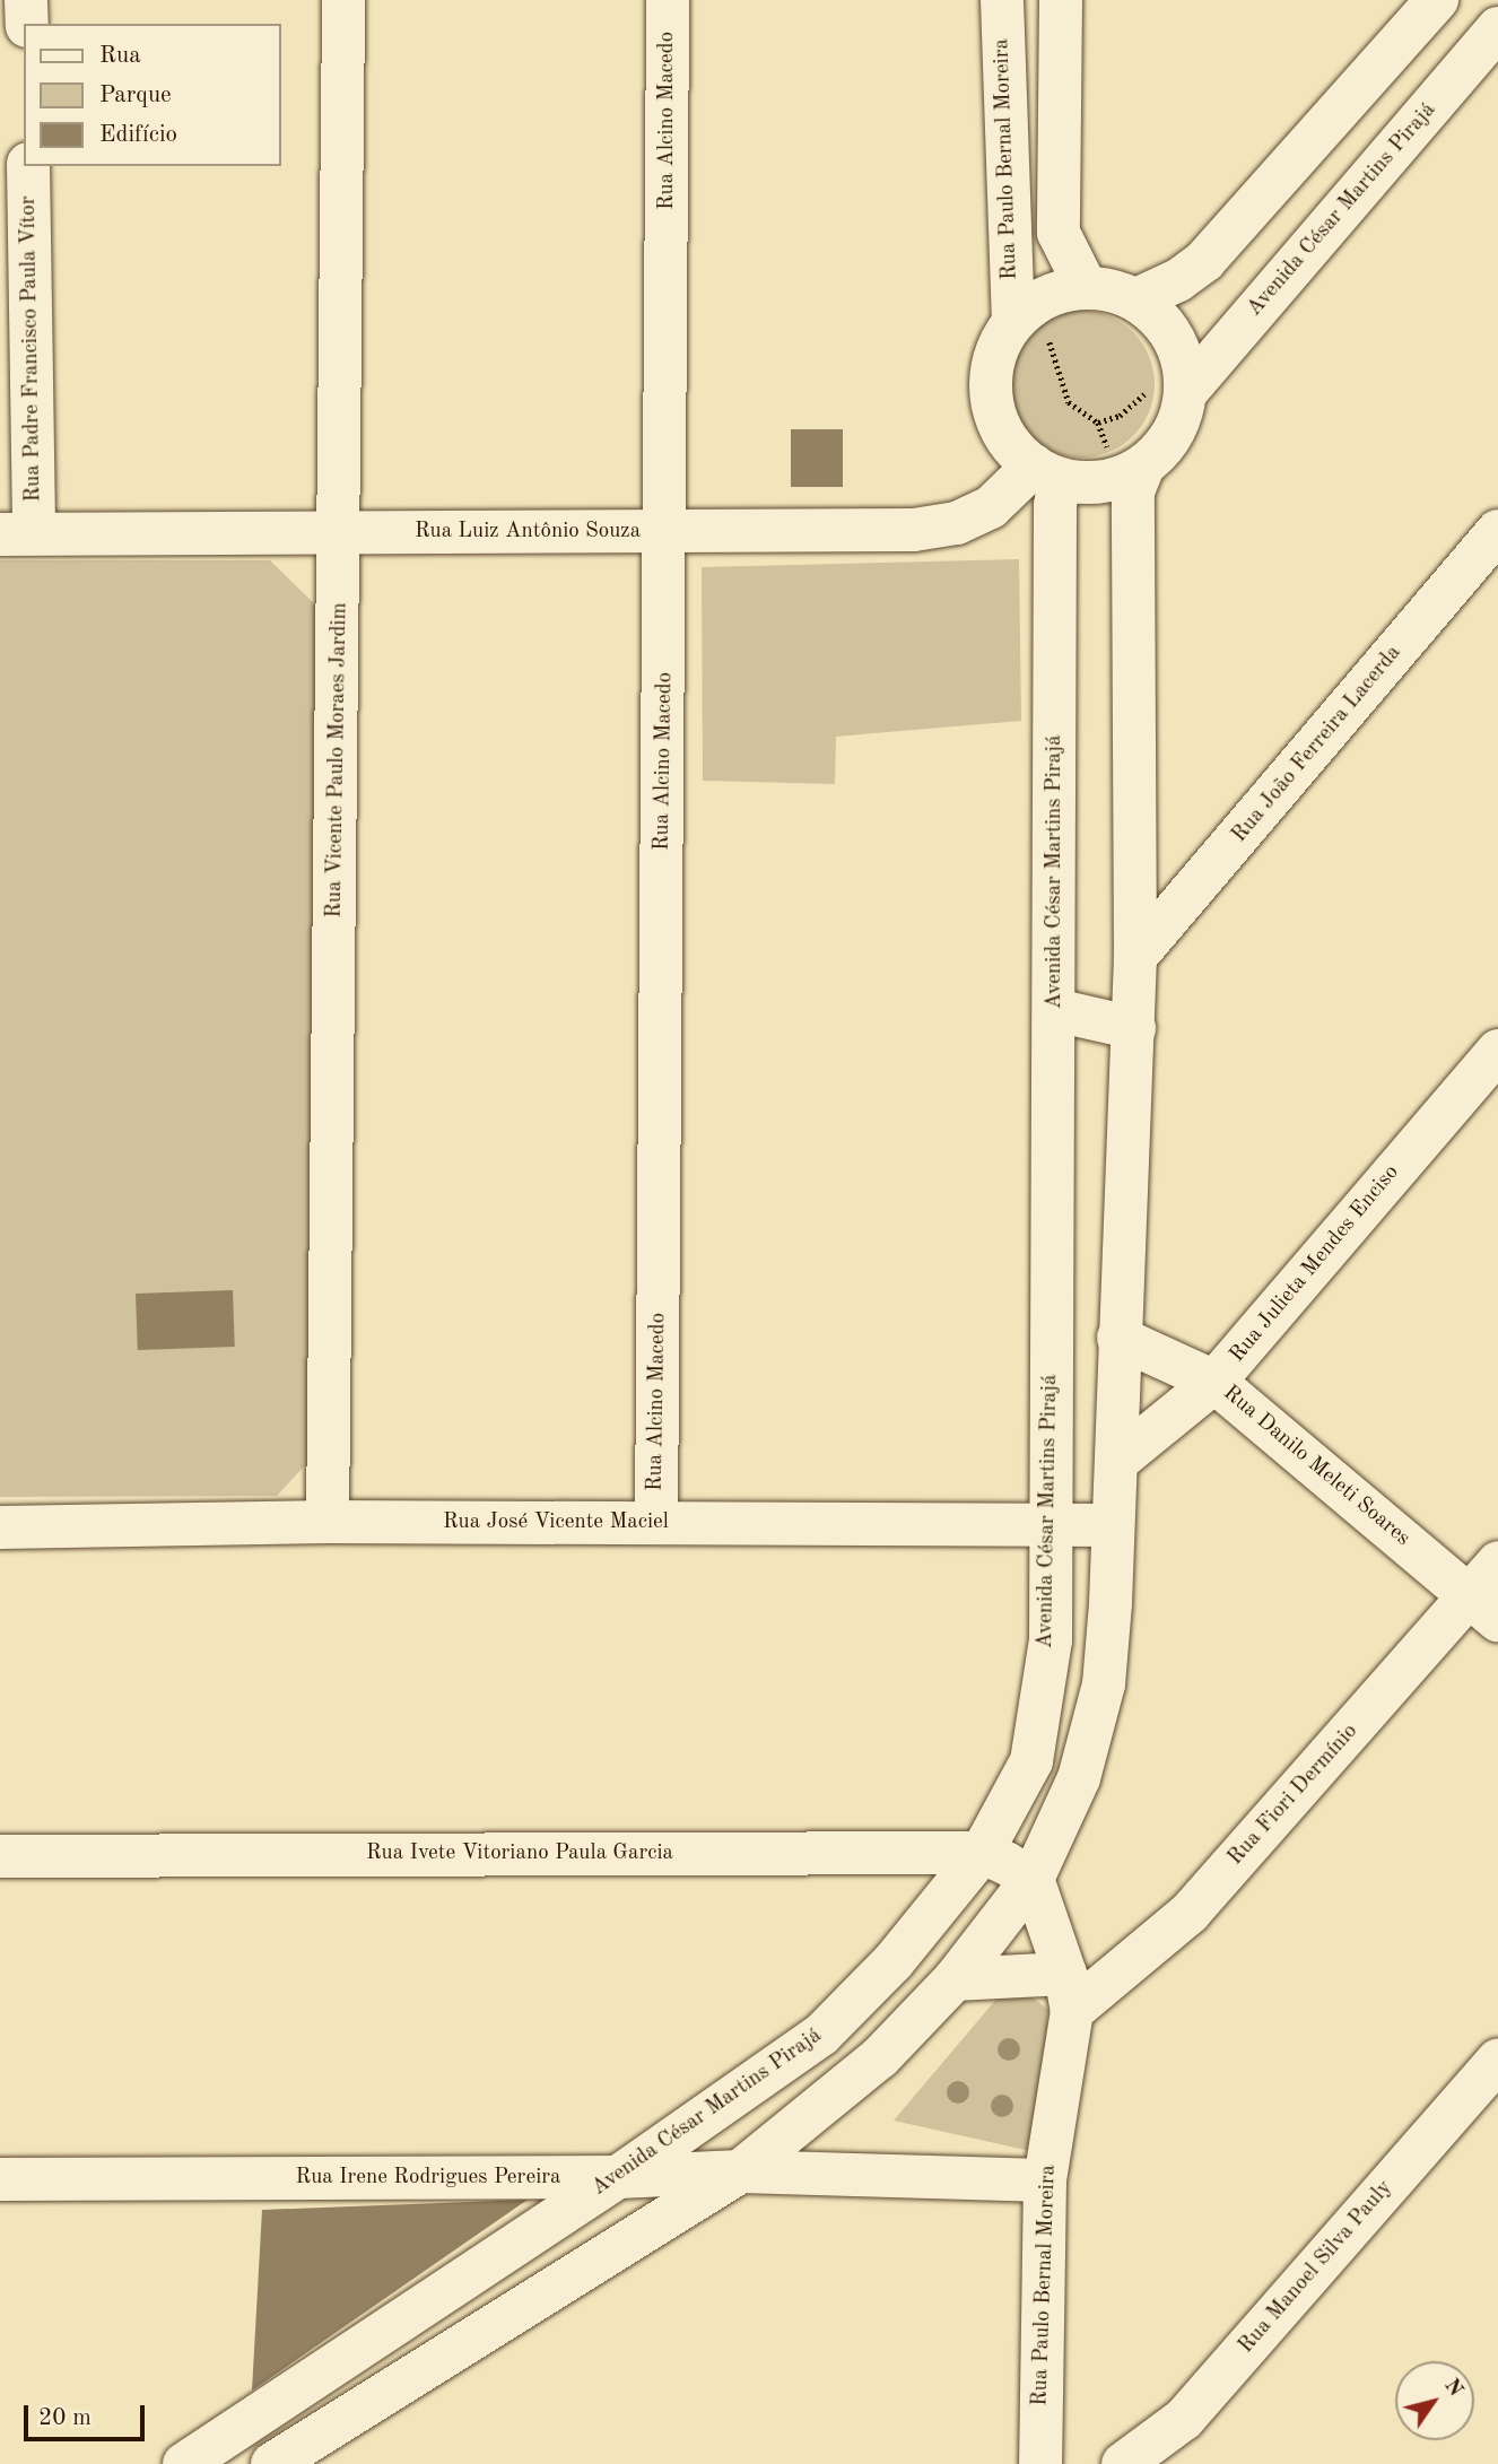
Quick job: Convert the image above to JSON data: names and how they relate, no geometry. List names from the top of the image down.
{
  "streets": {
    "street": [
      "Rua Alcino Macedo",
      "Rua Paulo Bernal Moreira",
      "Avenida César Martins Pirajá",
      "Rua Padre Francisco Paula Vítor",
      "Rua Luiz Antônio Souza",
      "Rua João Ferreira Lacerda",
      "Rua Vicente Paulo Moraes Jardim",
      "Rua Julieta Mendes Enciso",
      "Rua Danilo Meleti Soares",
      "Rua José Vicente Maciel",
      "Rua Fiori Dermínio",
      "Rua Ivete Vitoriano Paula Garcia",
      "Rua Irene Rodrigues Pereira",
      "Rua Manoel Silva Pauly"
    ]
  },
  "crossings": [
    ["Rua Alcino Macedo", "Rua Luiz Antônio Souza"],
    ["Rua Alcino Macedo", "Rua José Vicente Maciel"],
    ["Rua Paulo Bernal Moreira", "Rua Fiori Dermínio"],
    ["Rua Paulo Bernal Moreira", "Rua Ivete Vitoriano Paula Garcia"],
    ["Rua Paulo Bernal Moreira", "Rua Irene Rodrigues Pereira"],
    ["Avenida César Martins Pirajá", "Rua Luiz Antônio Souza"],
    ["Avenida César Martins Pirajá", "Rua José Vicente Maciel"],
    ["Avenida César Martins Pirajá", "Rua Ivete Vitoriano Paula Garcia"],
    ["Avenida César Martins Pirajá", "Rua Irene Rodrigues Pereira"],
    ["Rua Padre Francisco Paula Vítor", "Rua Luiz Antônio Souza"],
    ["Rua Luiz Antônio Souza", "Rua Vicente Paulo Moraes Jardim"],
    ["Rua Vicente Paulo Moraes Jardim", "Rua José Vicente Maciel"],
    ["Rua Julieta Mendes Enciso", "Rua Danilo Meleti Soares"],
    ["Rua Danilo Meleti Soares", "Rua Fiori Dermínio"]
  ],
  "legend": ["Rua", "Parque", "Edifício"],
  "scale_bar": "20 m",
  "north": "top right"
}
